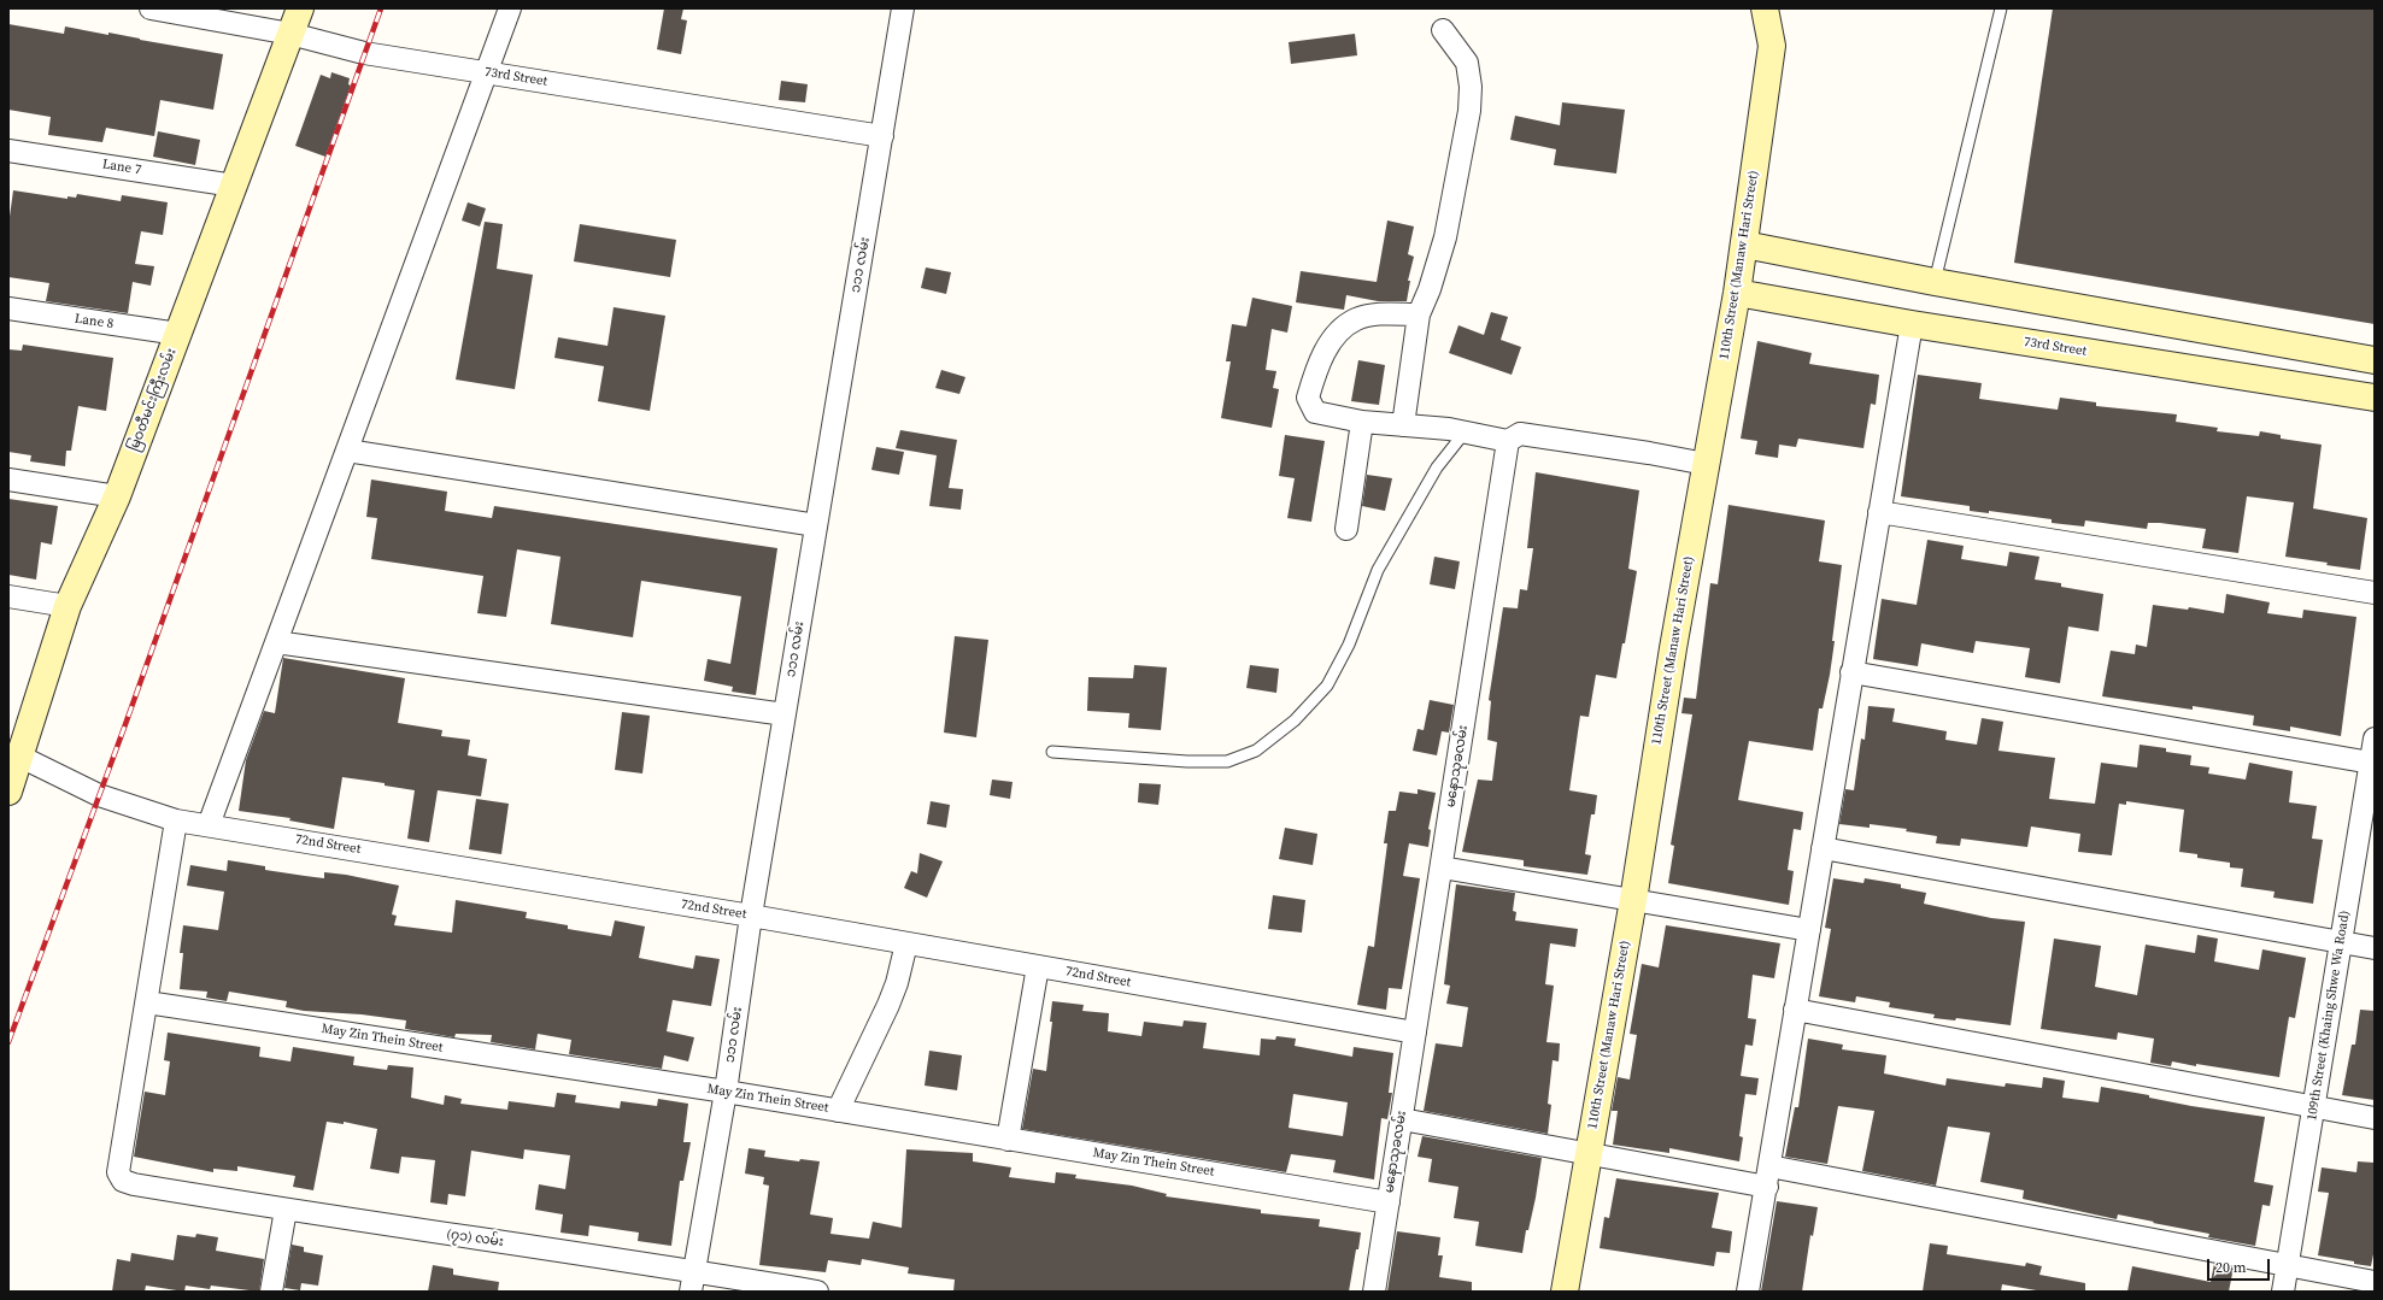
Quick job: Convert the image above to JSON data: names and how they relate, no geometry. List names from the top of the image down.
{
  "streets": {
    "main road": ["73rd Street", "110th Street (Manaw Hari Street)", "မြဝတီမင်းကြီးလမ်း"],
    "street": [
      "Lane 7",
      "၁၁၁ လမ်း",
      "Lane 8",
      "မနောသုခလမ်း",
      "72nd Street",
      "109th Street (Khaing Shwe Wa Road)",
      "May Zin Thein Street",
      "(၇၁) လမ်း"
    ]
  },
  "crossings": [
    ["73rd Street", "၁၁၁ လမ်း"],
    ["73rd Street", "110th Street (Manaw Hari Street)"],
    ["73rd Street", "မြဝတီမင်းကြီးလမ်း"],
    ["Lane 7", "မြဝတီမင်းကြီးလမ်း"],
    ["၁၁၁ လမ်း", "72nd Street"],
    ["၁၁၁ လမ်း", "May Zin Thein Street"],
    ["၁၁၁ လမ်း", "(၇၁) လမ်း"],
    ["Lane 8", "မြဝတီမင်းကြီးလမ်း"],
    ["မြဝတီမင်းကြီးလမ်း", "72nd Street"],
    ["မနောသုခလမ်း", "72nd Street"],
    ["မနောသုခလမ်း", "May Zin Thein Street"],
    ["May Zin Thein Street", "(၇၁) လမ်း"]
  ],
  "scale_bar": "20 m"
}
